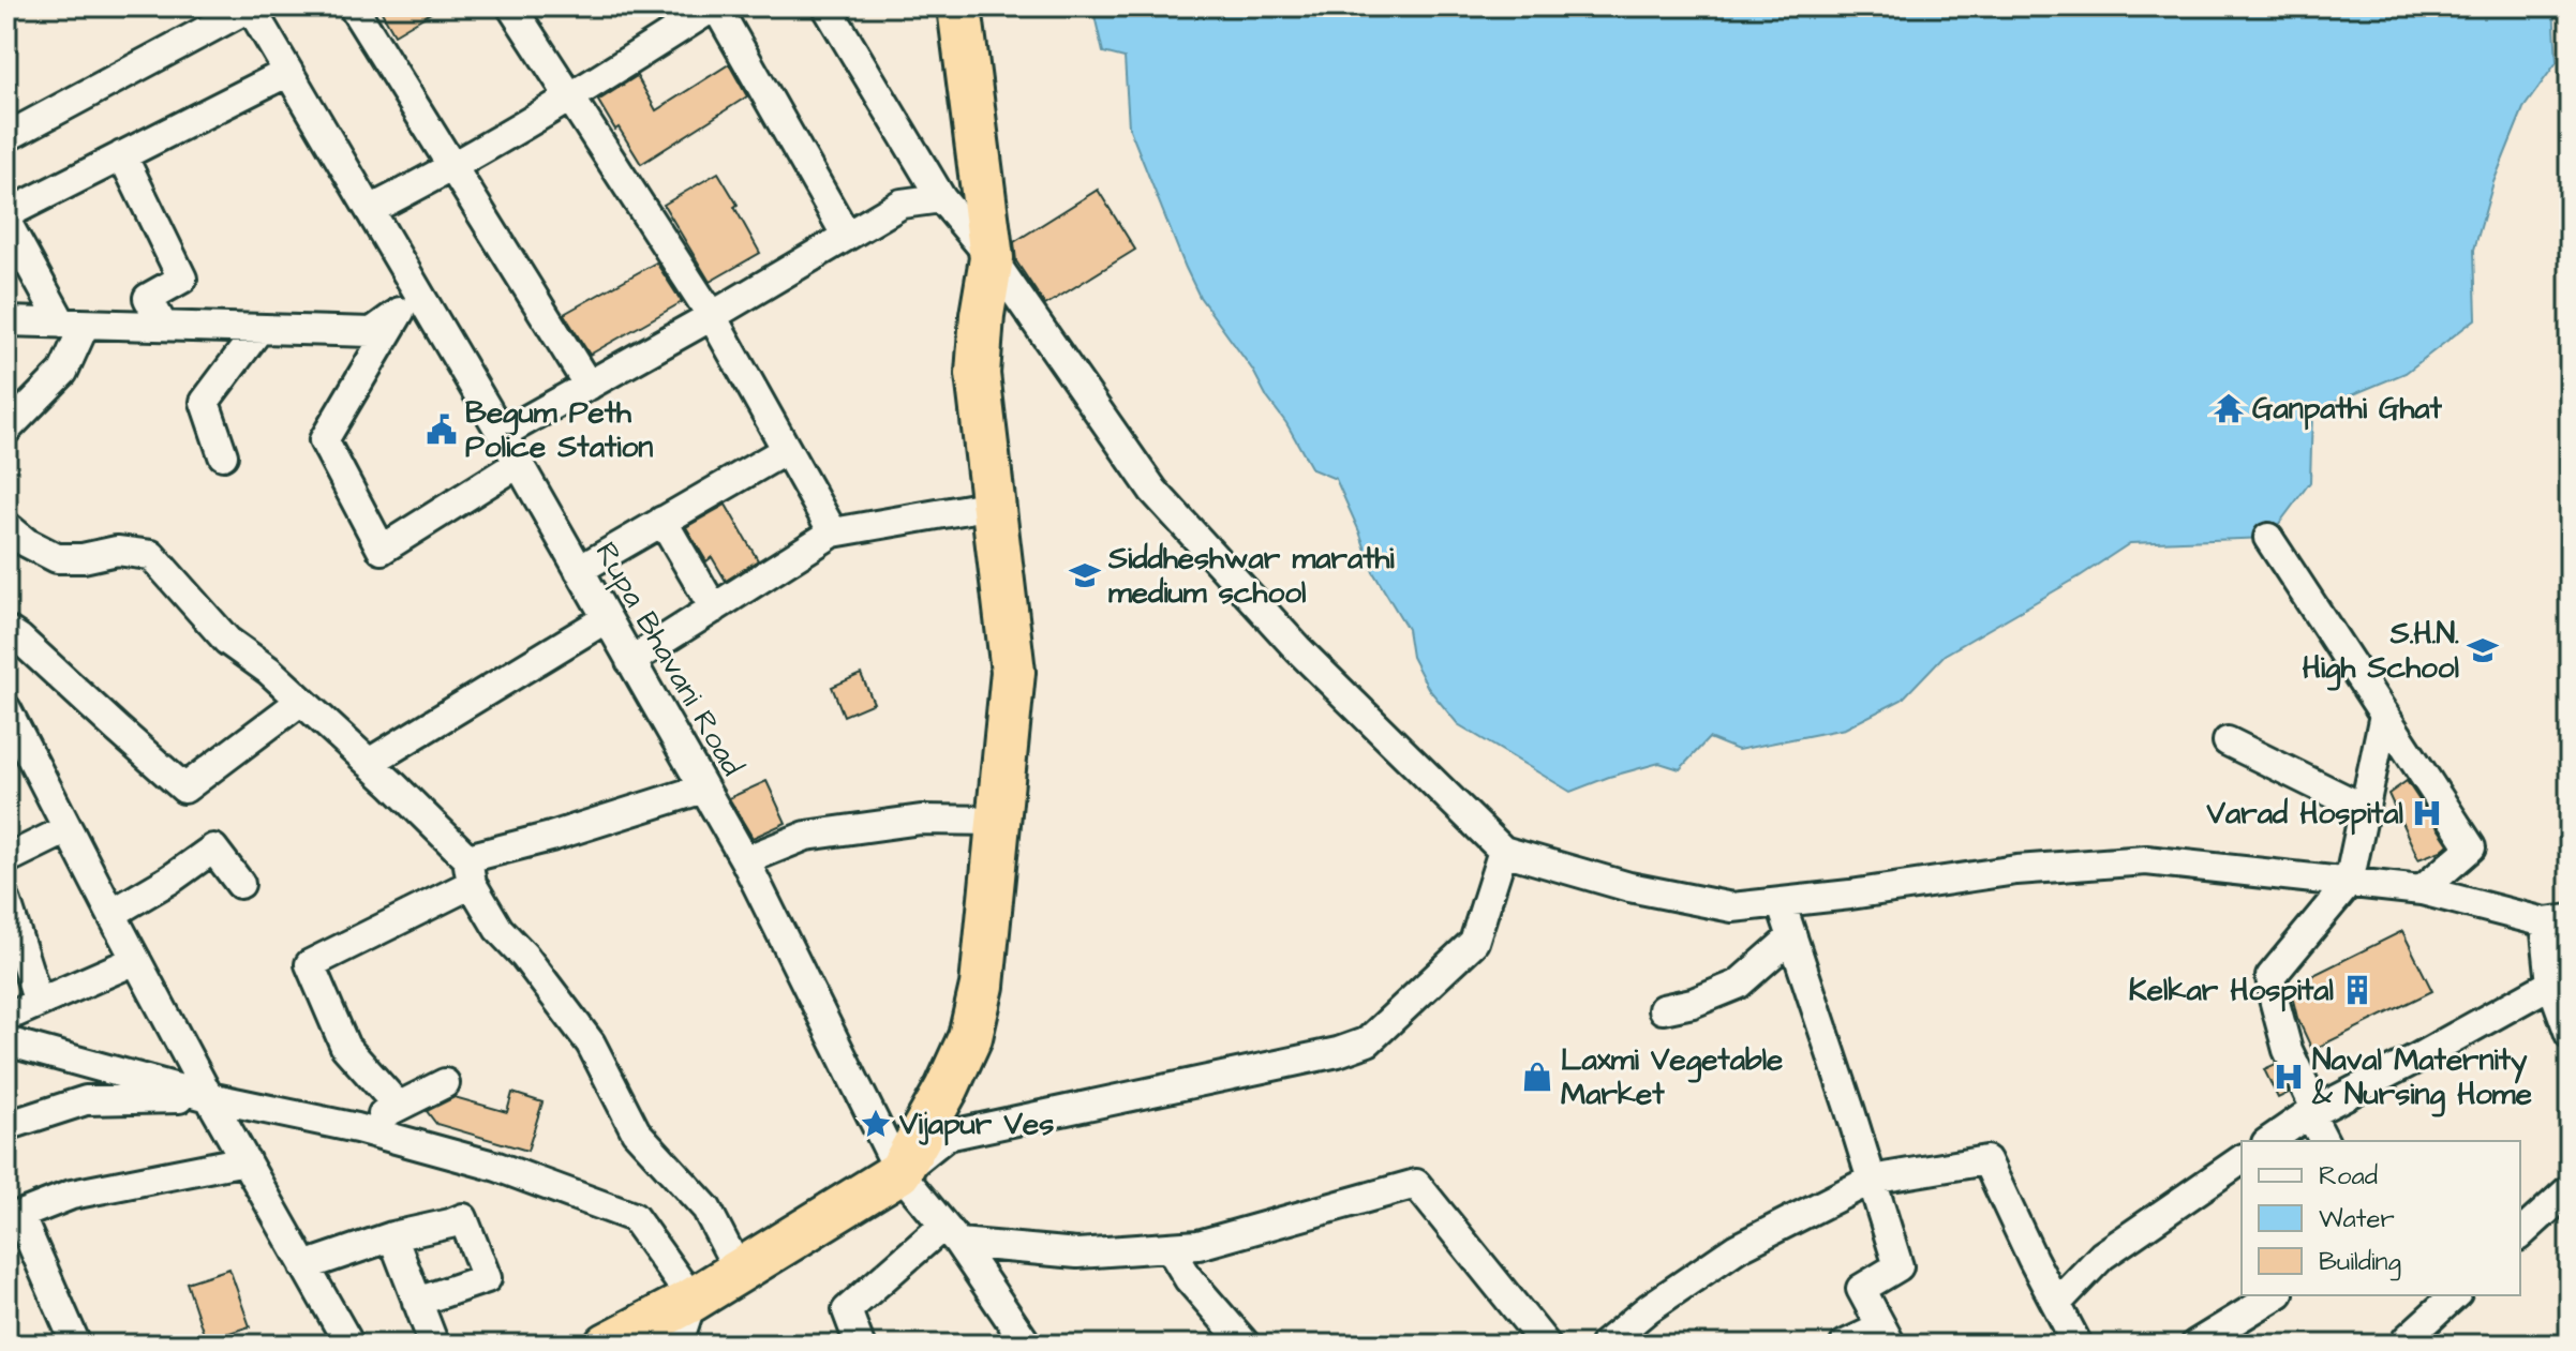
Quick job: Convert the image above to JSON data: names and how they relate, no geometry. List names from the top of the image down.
{
  "streets": {
    "street": ["Rupa Bhavani Road"]
  },
  "places": {
    "temple": ["Ganpathi Ghat"],
    "public building": ["Begum Peth Police Station"],
    "school or university": ["Siddheshwar marathi medium school", "S.H.N. High School"],
    "hospital": ["Varad Hospital", "Naval Maternity & Nursing Home"],
    "building": ["Kelkar Hospital"],
    "shop": ["Laxmi Vegetable Market"],
    "place": ["Vijapur Ves"]
  },
  "legend": ["Road", "Water", "Building"]
}
